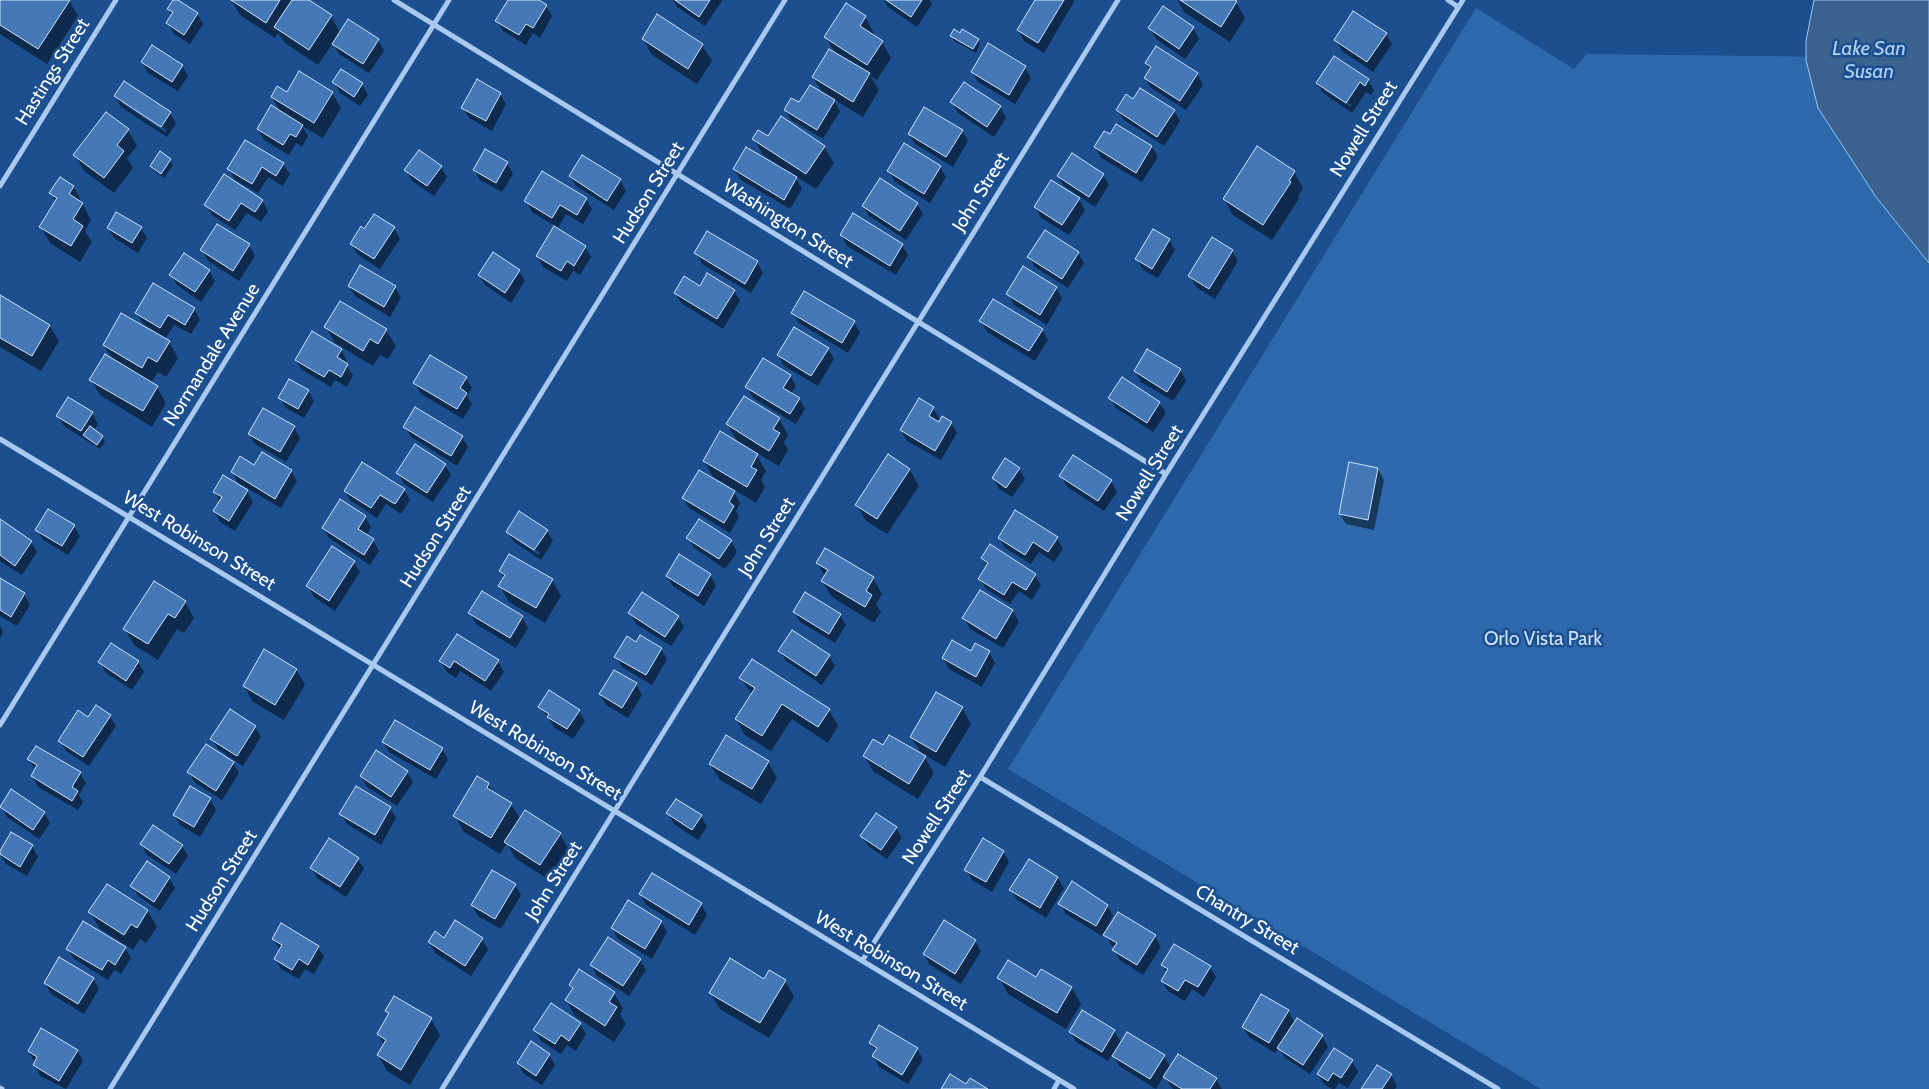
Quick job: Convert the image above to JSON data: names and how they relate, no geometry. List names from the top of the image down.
{
  "streets": {
    "street": [
      "Hastings Street",
      "Nowell Street",
      "John Street",
      "Hudson Street",
      "Washington Street",
      "Normandale Avenue",
      "West Robinson Street",
      "Chantry Street"
    ]
  },
  "crossings": [
    ["Nowell Street", "Washington Street"],
    ["Nowell Street", "West Robinson Street"],
    ["Nowell Street", "Chantry Street"],
    ["John Street", "Washington Street"],
    ["John Street", "West Robinson Street"],
    ["Hudson Street", "Washington Street"],
    ["Hudson Street", "West Robinson Street"],
    ["Washington Street", "Normandale Avenue"],
    ["Normandale Avenue", "West Robinson Street"]
  ],
  "water": ["Lake San Susan"],
  "parks": ["Orlo Vista Park"]
}
